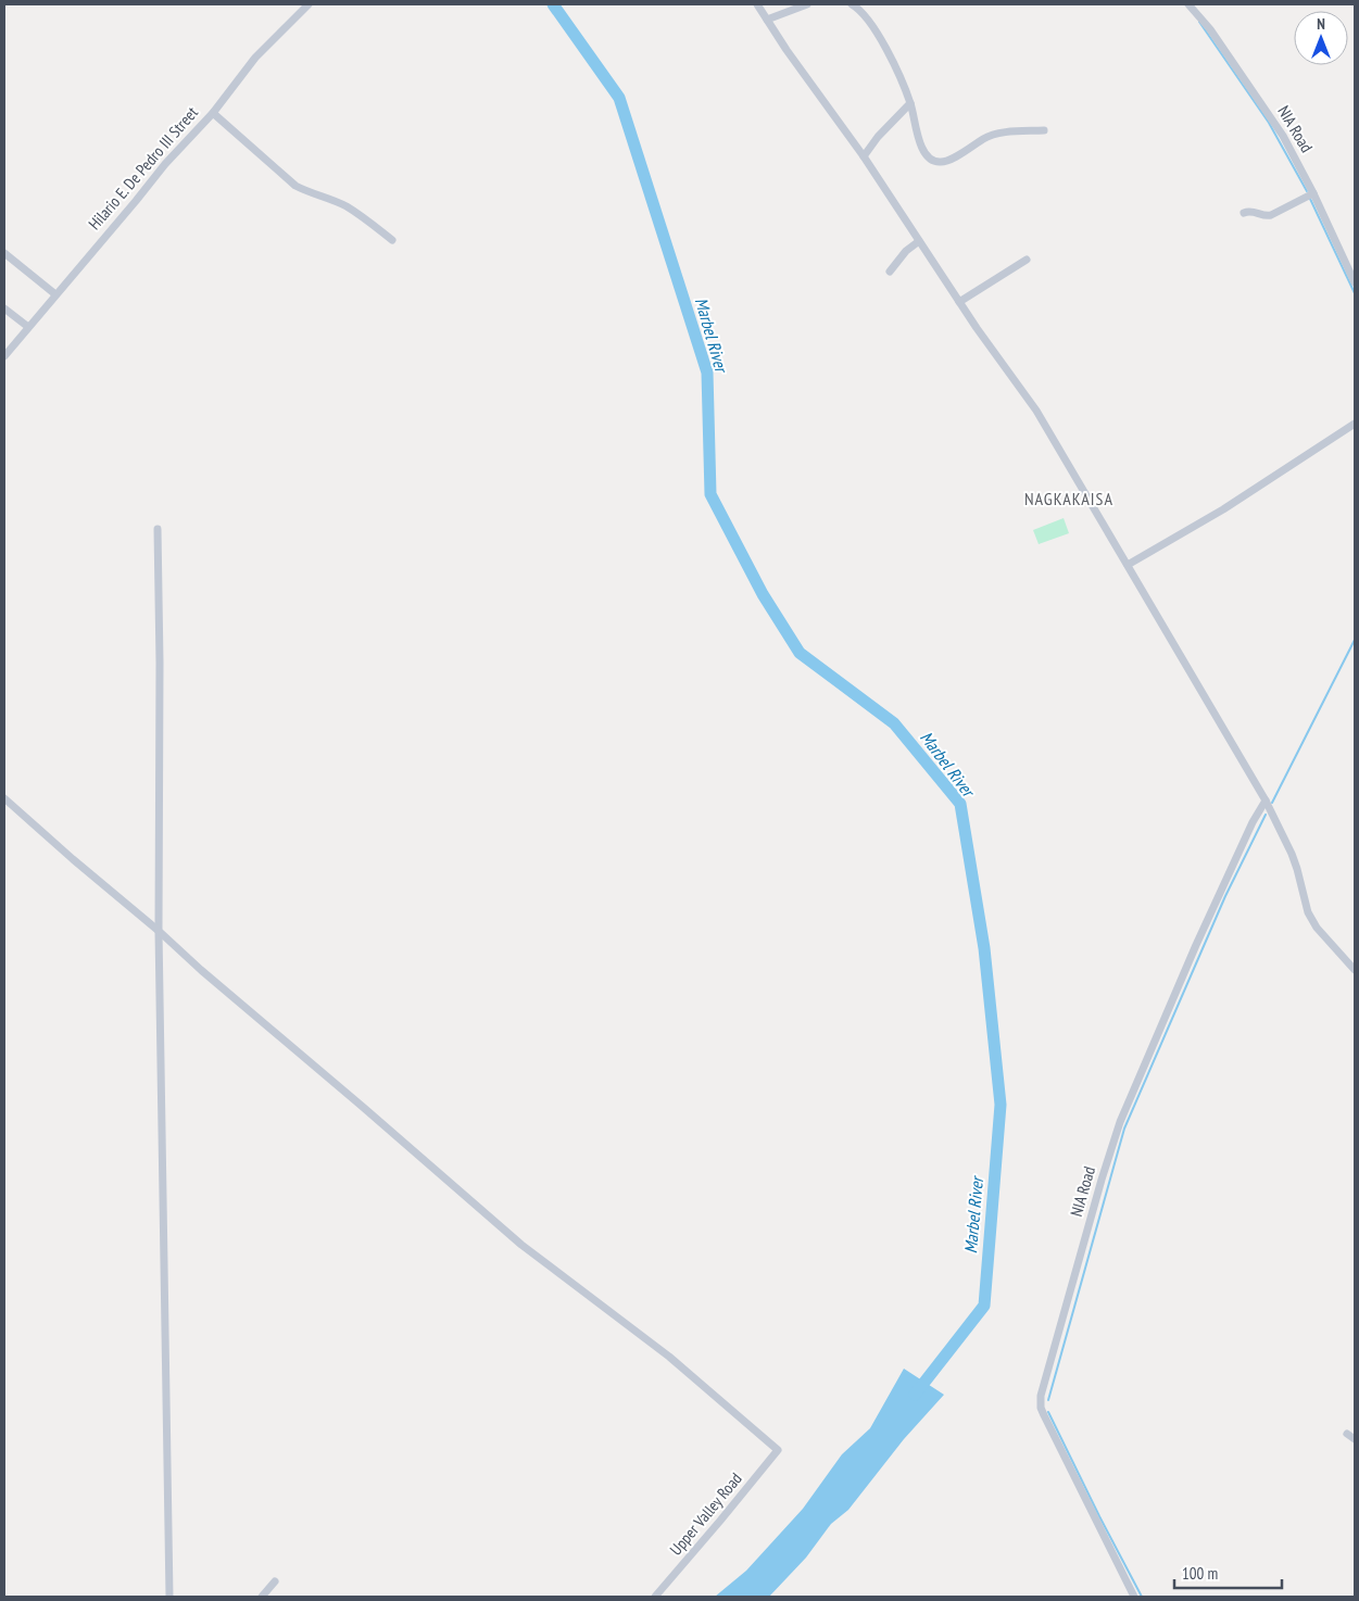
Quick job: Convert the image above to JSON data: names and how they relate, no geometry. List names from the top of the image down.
{
  "streets": {
    "street": ["NIA Road", "Hilario E. De Pedro III Street", "Upper Valley Road"]
  },
  "districts": ["NAGKAKAISA"],
  "water": ["Marbel River"],
  "scale_bar": "100 m",
  "north": "top"
}
